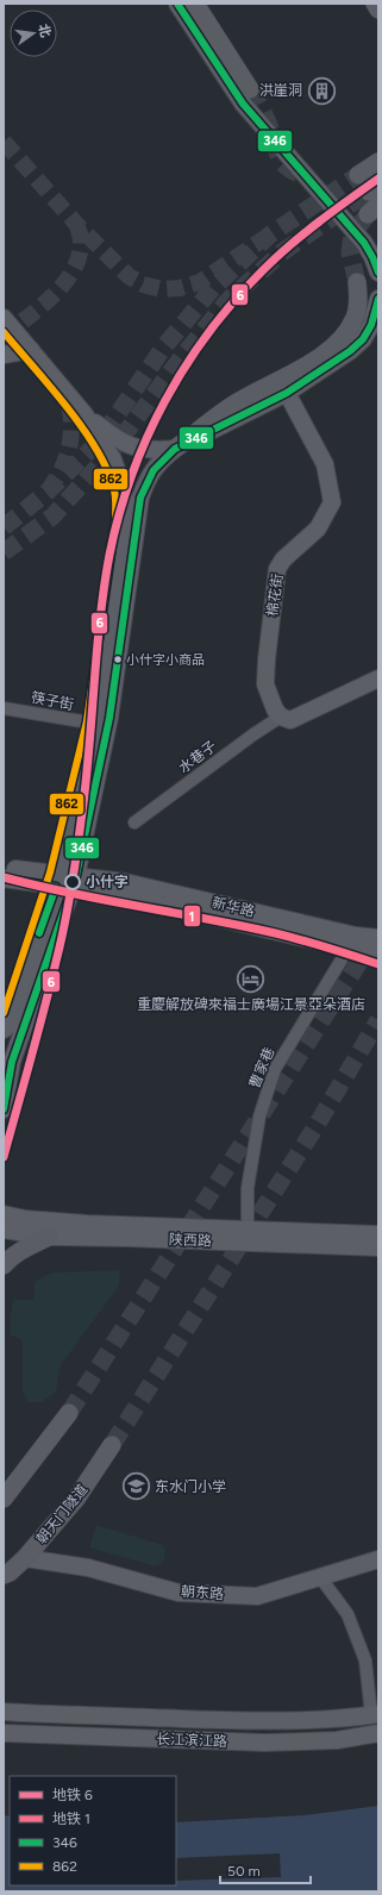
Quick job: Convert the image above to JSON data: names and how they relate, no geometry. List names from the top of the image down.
{
  "streets": {
    "main road": [
      "棉花街",
      "新华路",
      "陕西路",
      "朝天门隧道",
      "朝东路",
      "长江滨江路"
    ],
    "street": ["筷子街", "水巷子", "曹家巷"]
  },
  "crossings": [
    ["棉花街", "水巷子"],
    ["新华路", "曹家巷"],
    ["曹家巷", "陕西路"],
    ["朝天门隧道", "朝东路"]
  ],
  "places": {
    "building": ["洪崖洞"],
    "other": ["小什字小商品", "小什字"],
    "hotel": ["重慶解放碑來福士廣場江景亞朵酒店"],
    "school or university": ["东水门小学"]
  },
  "lines": [
    "transit line 346",
    "metro line 6",
    "transit line 862",
    "metro line 1"
  ],
  "legend": [
    "地铁 6",
    "地铁 1",
    "346",
    "862"
  ],
  "scale_bar": "50 m",
  "north": "right"
}
